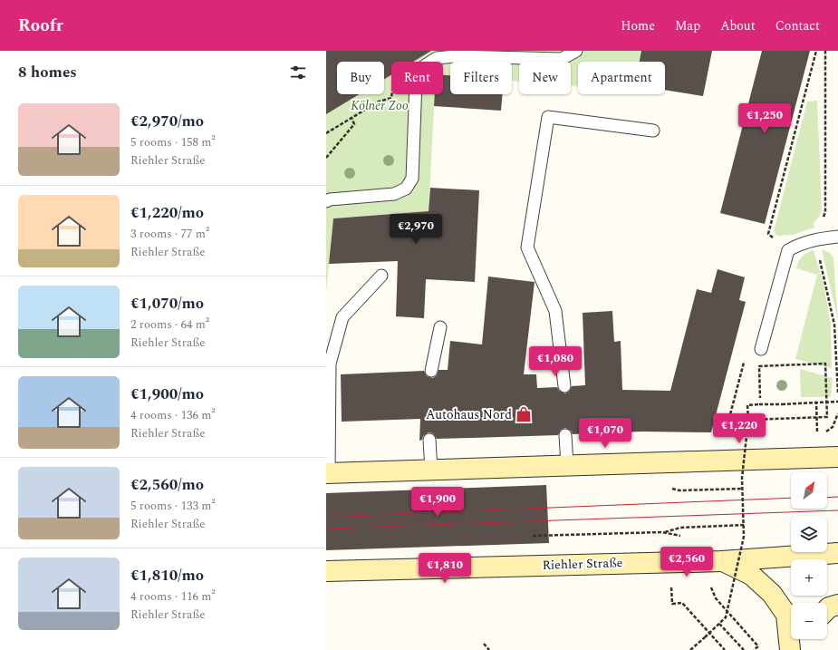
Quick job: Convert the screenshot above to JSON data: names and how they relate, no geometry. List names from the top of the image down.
{
  "streets": {
    "main road": ["Riehler Straße"]
  },
  "parks": ["Kölner Zoo"],
  "places": {
    "shop": ["Autohaus Nord"]
  },
  "north": "top right",
  "page": {
    "header": "Roofr",
    "nav": [
      "Home",
      "Map",
      "About",
      "Contact"
    ],
    "heading": "8 homes",
    "chip": [
      "Buy",
      "Rent",
      "Filters",
      "New",
      "Apartment"
    ],
    "list": [
      {
        "name": "€2,970/mo",
        "note": "5 rooms · 158 m² · Riehler Straße"
      },
      {
        "name": "€1,220/mo",
        "note": "3 rooms · 77 m² · Riehler Straße"
      },
      {
        "name": "€1,070/mo",
        "note": "2 rooms · 64 m² · Riehler Straße"
      },
      {
        "name": "€1,900/mo",
        "note": "4 rooms · 136 m² · Riehler Straße"
      },
      {
        "name": "€2,560/mo",
        "note": "5 rooms · 133 m² · Riehler Straße"
      },
      {
        "name": "€1,810/mo",
        "note": "4 rooms · 116 m² · Riehler Straße"
      }
    ],
    "price": [
      "€1,250",
      "€2,970",
      "€1,080",
      "€1,220",
      "€1,070",
      "€1,900",
      "€2,560",
      "€1,810"
    ],
    "map_buttons": ["+", "−"]
  }
}
